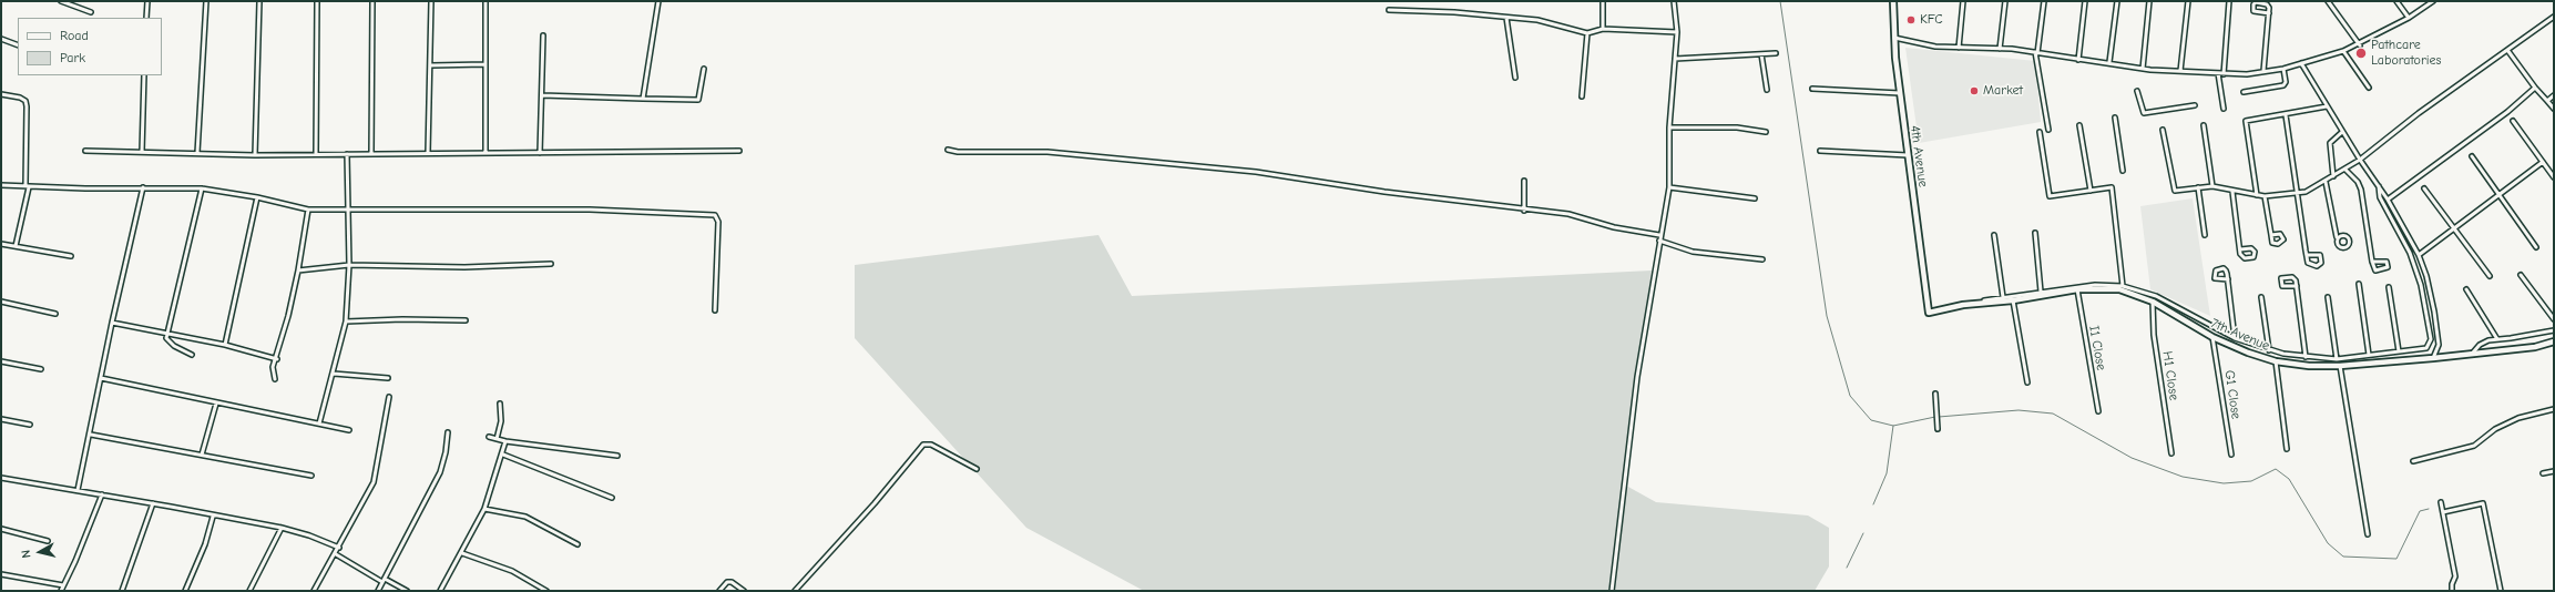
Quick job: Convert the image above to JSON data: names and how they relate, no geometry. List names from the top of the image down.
{
  "streets": {
    "main road": ["4th Avenue", "7th Avenue"],
    "street": ["I1 Close", "H1 Close", "G1 Close"]
  },
  "crossings": [
    ["4th Avenue", "7th Avenue"],
    ["7th Avenue", "I1 Close"],
    ["7th Avenue", "H1 Close"],
    ["7th Avenue", "G1 Close"]
  ],
  "places": ["KFC", "Pathcare Laboratories", "Market"],
  "legend": ["Road", "Park"],
  "north": "left"
}
